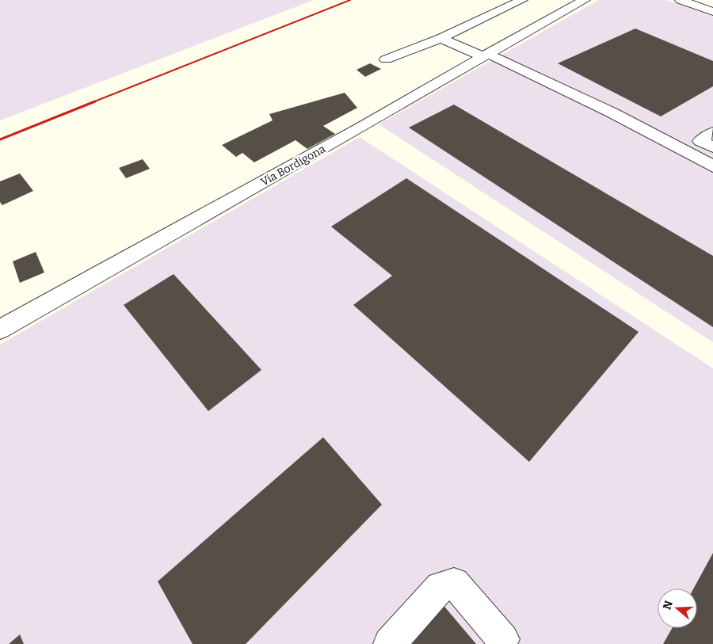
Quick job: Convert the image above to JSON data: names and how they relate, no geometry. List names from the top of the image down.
{
  "streets": {
    "street": ["Via Bordigona"]
  },
  "north": "left"
}
